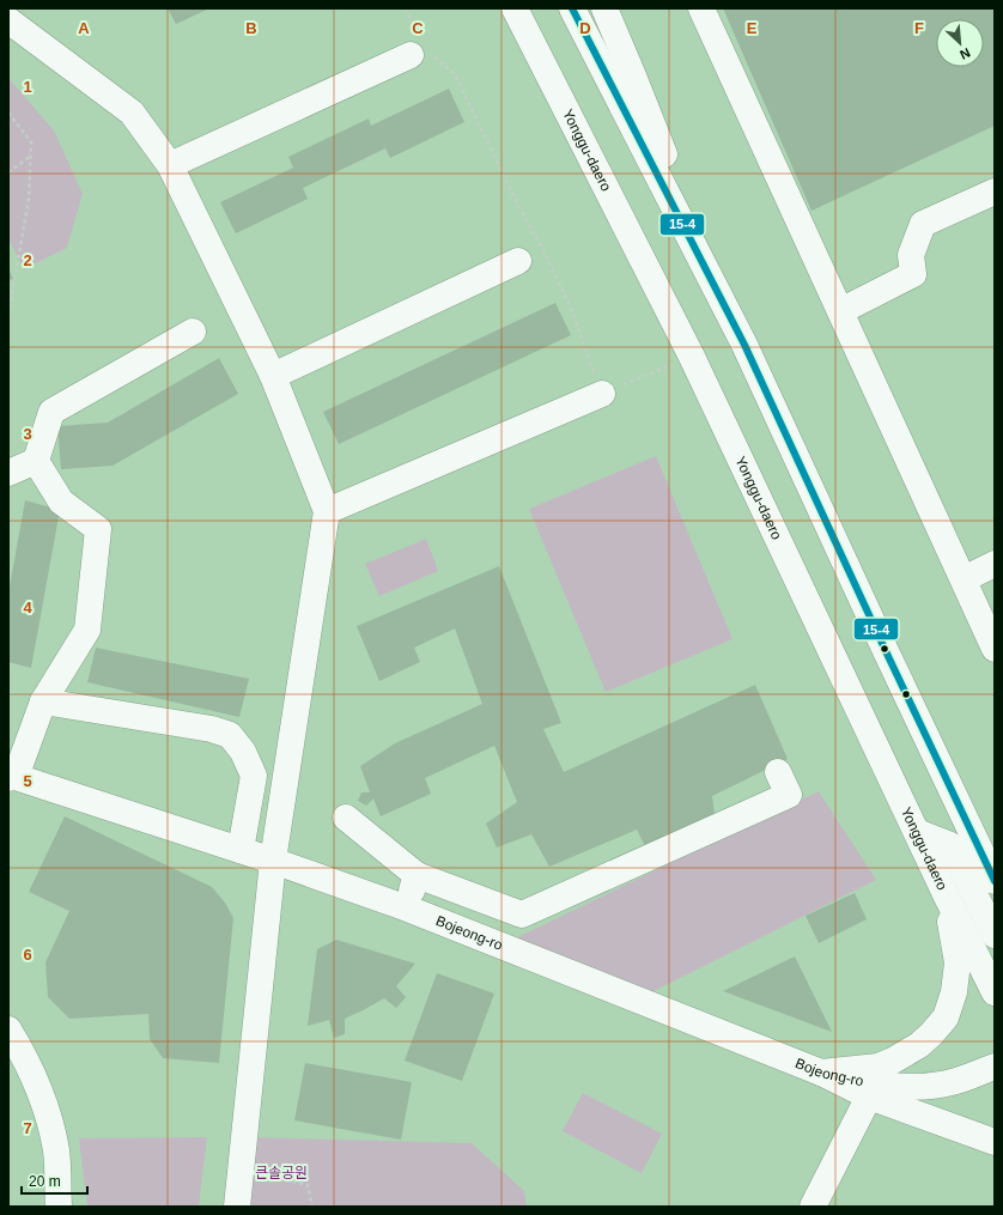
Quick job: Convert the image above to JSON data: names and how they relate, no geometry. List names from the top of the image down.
{
  "streets": {
    "main road": ["Yonggu-daero", "Bojeong-ro"]
  },
  "parks": ["큰솔공원"],
  "lines": ["transit line 15-4"],
  "scale_bar": "20 m",
  "north": "bottom right",
  "grid": {
    "columns": [
      "A",
      "B",
      "C",
      "D",
      "E",
      "F"
    ],
    "rows": [
      "1",
      "2",
      "3",
      "4",
      "5",
      "6",
      "7"
    ]
  }
}
